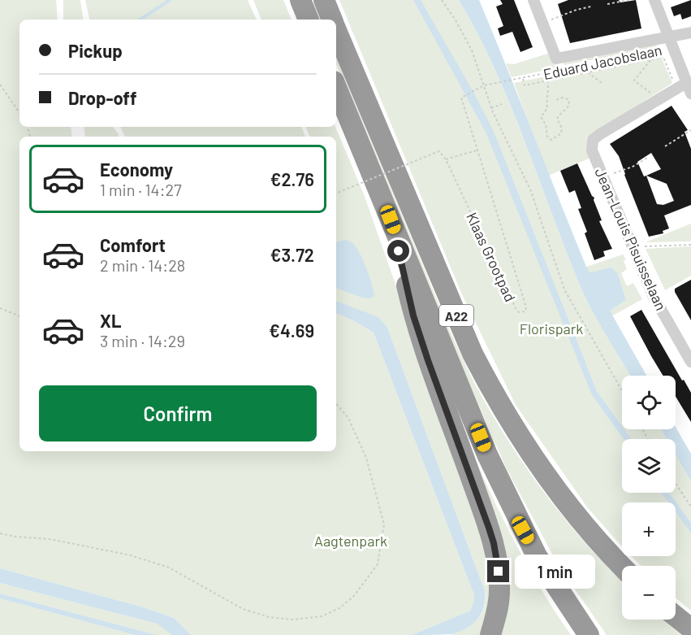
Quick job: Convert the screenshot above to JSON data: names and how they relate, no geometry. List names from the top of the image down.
{
  "streets": {
    "highway": ["A22"],
    "street": ["Eduard Jacobslaan", "Jean-Louis Pisuisselaan"],
    "path": ["Klaas Grootpad"]
  },
  "crossings": [
    ["Eduard Jacobslaan", "Klaas Grootpad"]
  ],
  "parks": ["Florispark", "Aagtenpark"],
  "page": {
    "banner": ["Pickup", "Drop-off"],
    "list": [
      {
        "name": "Economy",
        "note": "1 min · 14:27",
        "value": "€2.76"
      },
      {
        "name": "Comfort",
        "note": "2 min · 14:28",
        "value": "€3.72"
      },
      {
        "name": "XL",
        "note": "3 min · 14:29",
        "value": "€4.69"
      }
    ],
    "map_buttons": ["+", "−"],
    "buttons": "Confirm",
    "bubble": "1 min"
  }
}
